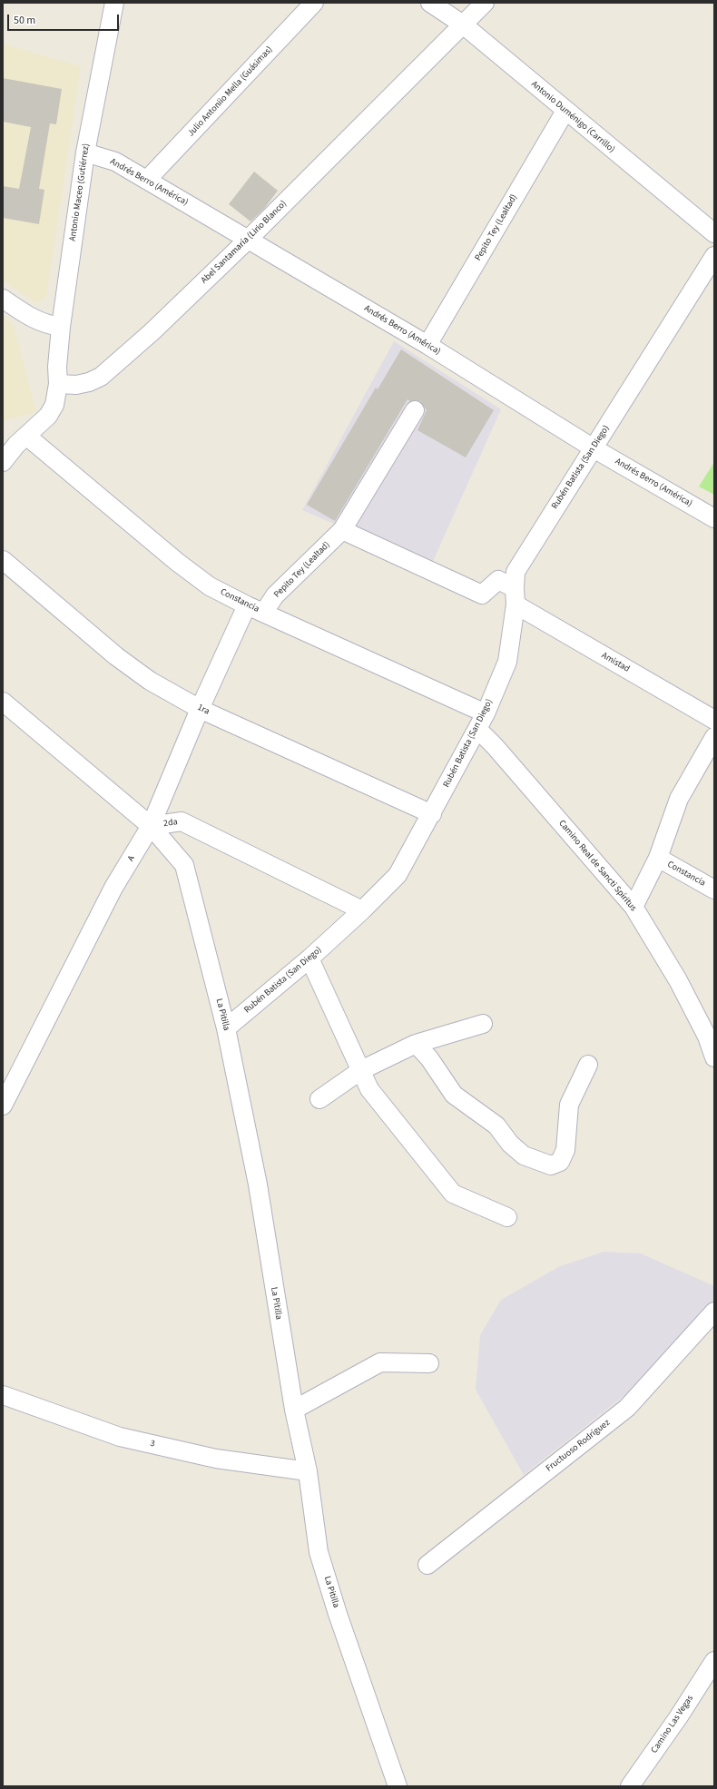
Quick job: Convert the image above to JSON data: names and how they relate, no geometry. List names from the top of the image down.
{
  "streets": {
    "street": [
      "Julio Antoniio Mella (Guásimas)",
      "Antonio Duménigo (Carrillo)",
      "Andrés Berro (América)",
      "Antonio Maceo (Gutiérrez)",
      "Pepito Tey (Lealtad)",
      "Abel Santamaría (Lirio Blanco)",
      "Rubén Batista (San Diego)",
      "Constancia",
      "Amistad",
      "1ra",
      "2da",
      "A",
      "Camino Real de Sancti Spíritus",
      "La Pitilla",
      "3",
      "Fructuoso Rodríguez",
      "Camino Las Vegas"
    ]
  },
  "crossings": [
    ["Julio Antoniio Mella (Guásimas)", "Andrés Berro (América)"],
    ["Antonio Duménigo (Carrillo)", "Pepito Tey (Lealtad)"],
    ["Antonio Duménigo (Carrillo)", "Abel Santamaría (Lirio Blanco)"],
    ["Andrés Berro (América)", "Antonio Maceo (Gutiérrez)"],
    ["Andrés Berro (América)", "Pepito Tey (Lealtad)"],
    ["Andrés Berro (América)", "Abel Santamaría (Lirio Blanco)"],
    ["Andrés Berro (América)", "Rubén Batista (San Diego)"],
    ["Antonio Maceo (Gutiérrez)", "Abel Santamaría (Lirio Blanco)"],
    ["Pepito Tey (Lealtad)", "Constancia"],
    ["Pepito Tey (Lealtad)", "Amistad"],
    ["Rubén Batista (San Diego)", "Constancia"],
    ["Rubén Batista (San Diego)", "Amistad"],
    ["Rubén Batista (San Diego)", "1ra"],
    ["Rubén Batista (San Diego)", "2da"],
    ["Rubén Batista (San Diego)", "Camino Real de Sancti Spíritus"],
    ["Rubén Batista (San Diego)", "La Pitilla"],
    ["Constancia", "A"],
    ["Constancia", "Camino Real de Sancti Spíritus"],
    ["1ra", "A"],
    ["2da", "A"],
    ["2da", "La Pitilla"],
    ["A", "La Pitilla"],
    ["La Pitilla", "3"]
  ],
  "scale_bar": "50 m"
}
